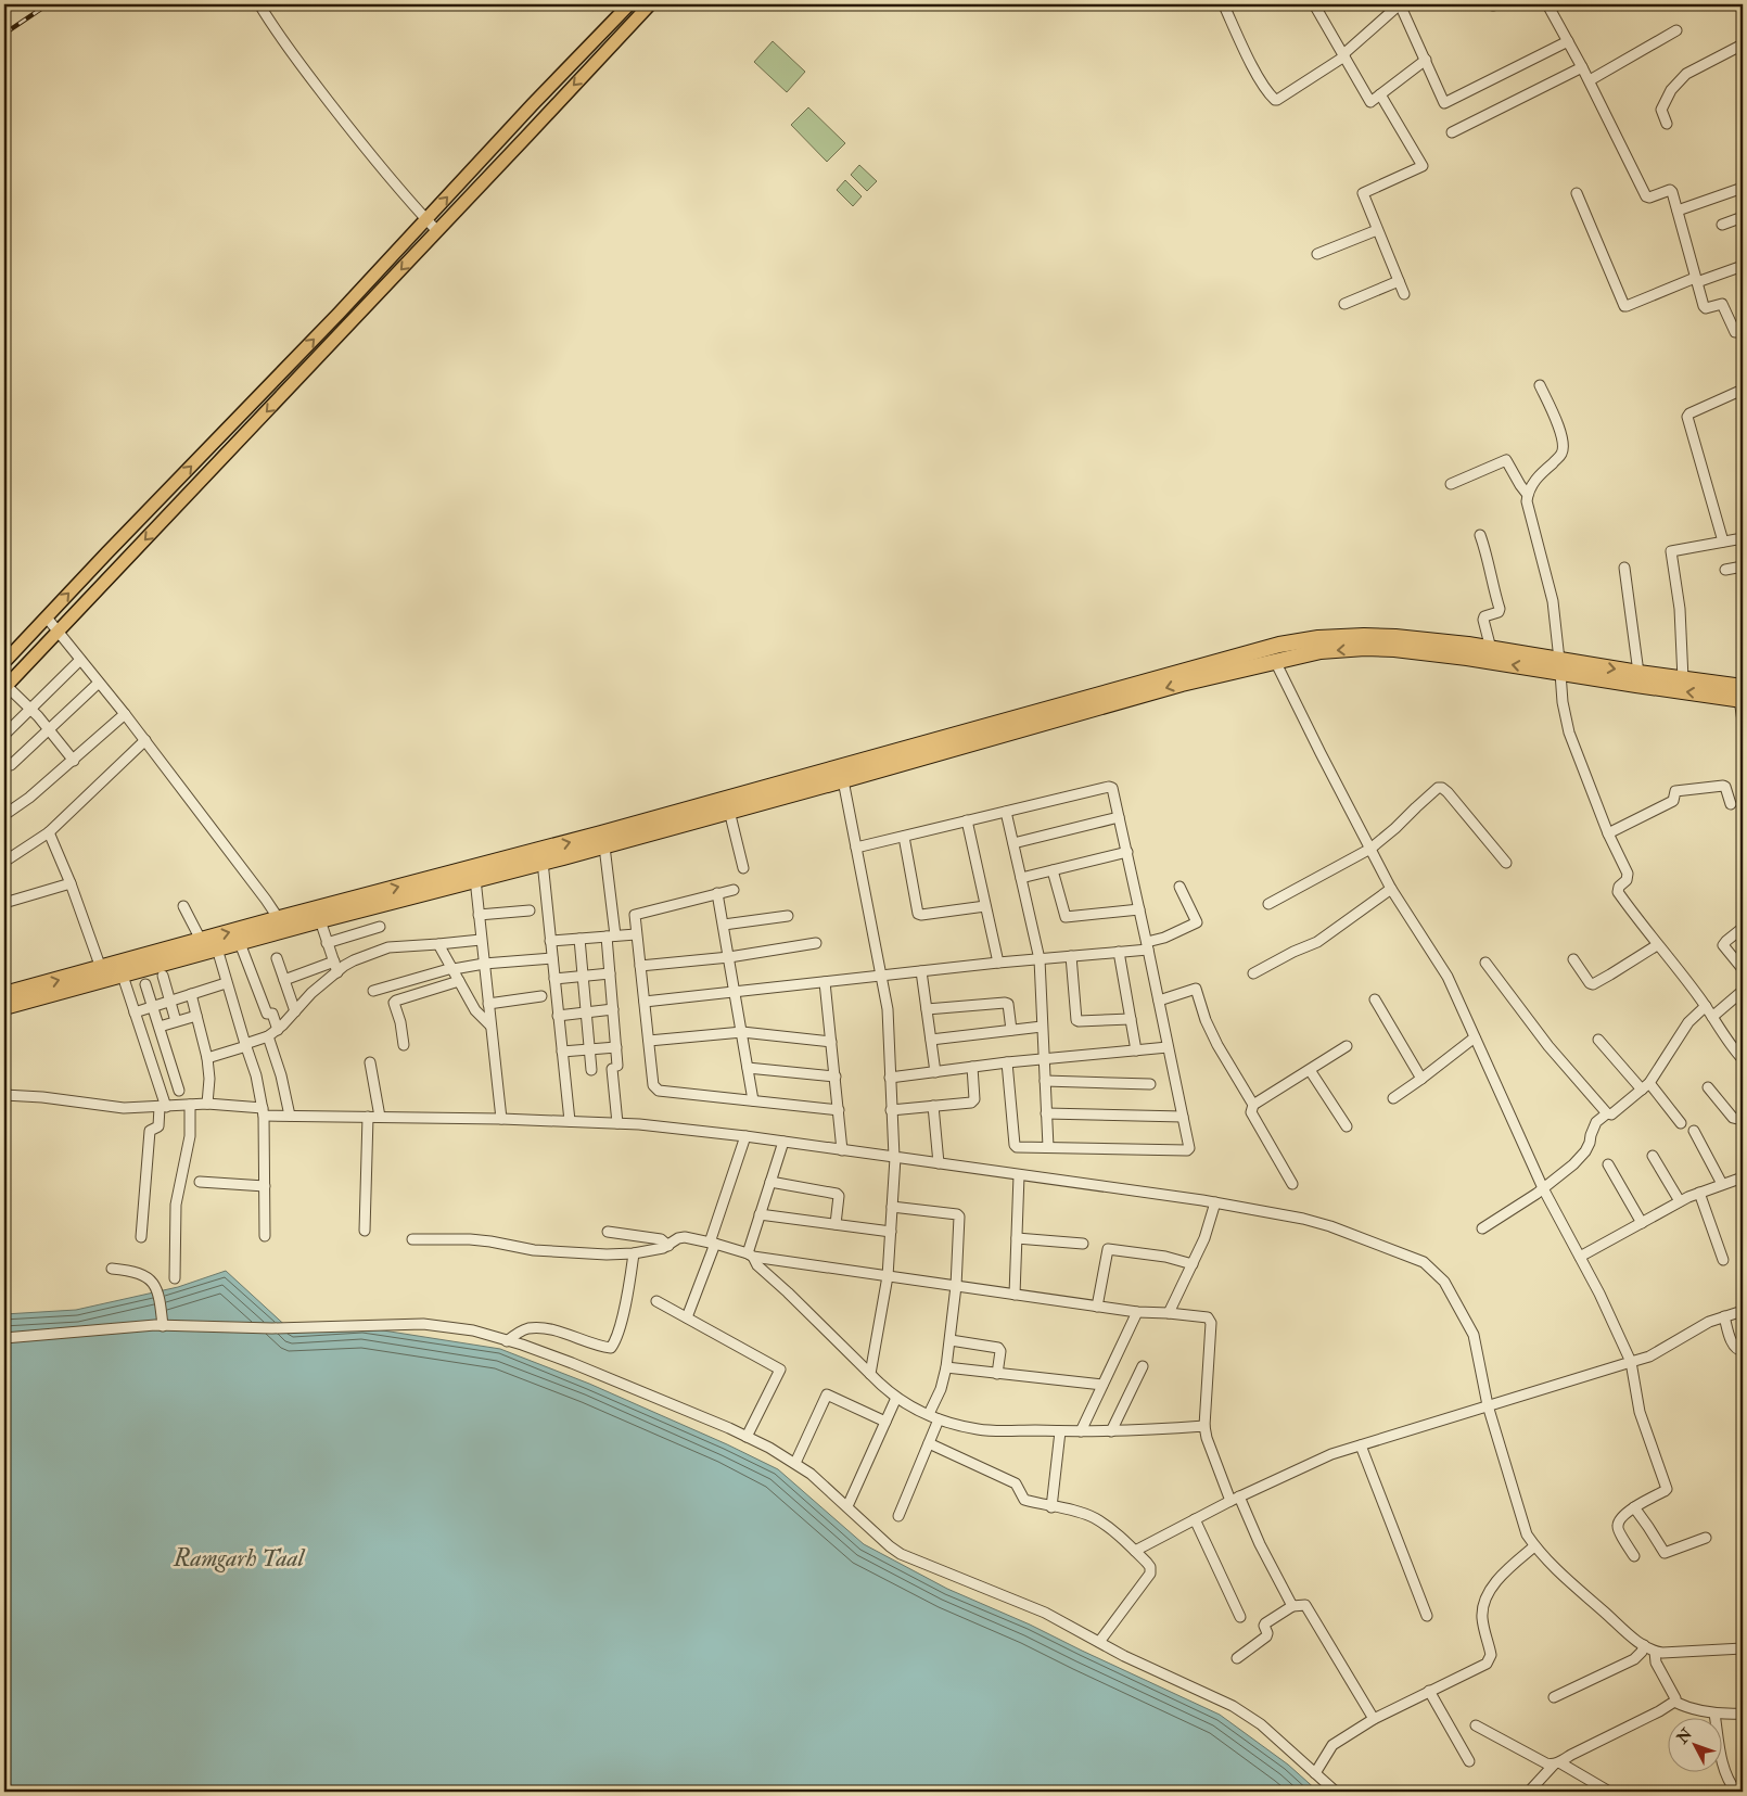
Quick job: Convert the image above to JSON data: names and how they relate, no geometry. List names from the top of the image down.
{
  "water": ["Ramgarh Taal"],
  "north": "top left"
}
